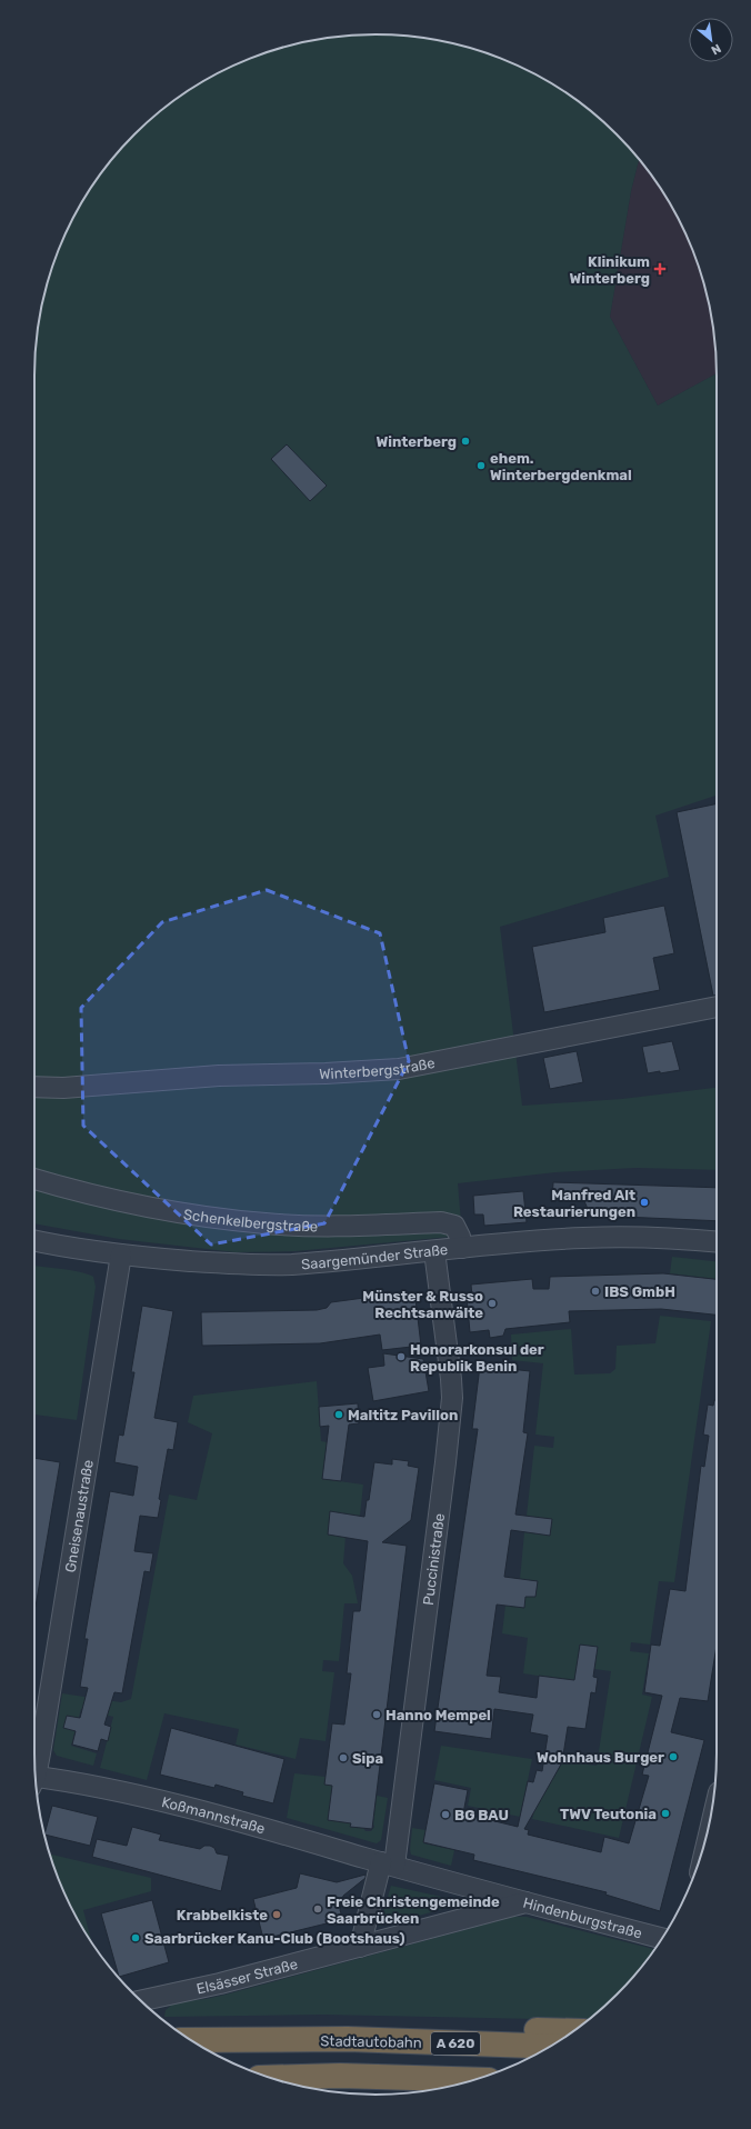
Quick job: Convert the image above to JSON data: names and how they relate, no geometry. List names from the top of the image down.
{
  "streets": {
    "highway": ["Stadtautobahn", "A 620"],
    "street": [
      "Winterbergstraße",
      "Schenkelbergstraße",
      "Saargemünder Straße",
      "Gneisenaustraße",
      "Puccinistraße",
      "Koßmannstraße",
      "Hindenburgstraße",
      "Elsässer Straße"
    ]
  },
  "crossings": [
    ["Schenkelbergstraße", "Saargemünder Straße"],
    ["Saargemünder Straße", "Gneisenaustraße"],
    ["Saargemünder Straße", "Puccinistraße"],
    ["Puccinistraße", "Koßmannstraße"],
    ["Puccinistraße", "Hindenburgstraße"],
    ["Koßmannstraße", "Hindenburgstraße"],
    ["Hindenburgstraße", "Elsässer Straße"]
  ],
  "places": {
    "health": ["Klinikum Winterberg"],
    "other": [
      "Winterberg",
      "ehem. Winterbergdenkmal",
      "Manfred Alt Restaurierungen",
      "IBS GmbH",
      "Münster & Russo Rechtsanwälte",
      "Honorarkonsul der Republik Benin",
      "Maltitz Pavillon",
      "Hanno Mempel",
      "Wohnhaus Burger",
      "Sipa",
      "TWV Teutonia",
      "BG BAU",
      "Freie Christengemeinde Saarbrücken",
      "Krabbelkiste",
      "Saarbrücker Kanu-Club (Bootshaus)"
    ]
  },
  "north": "bottom right"
}
